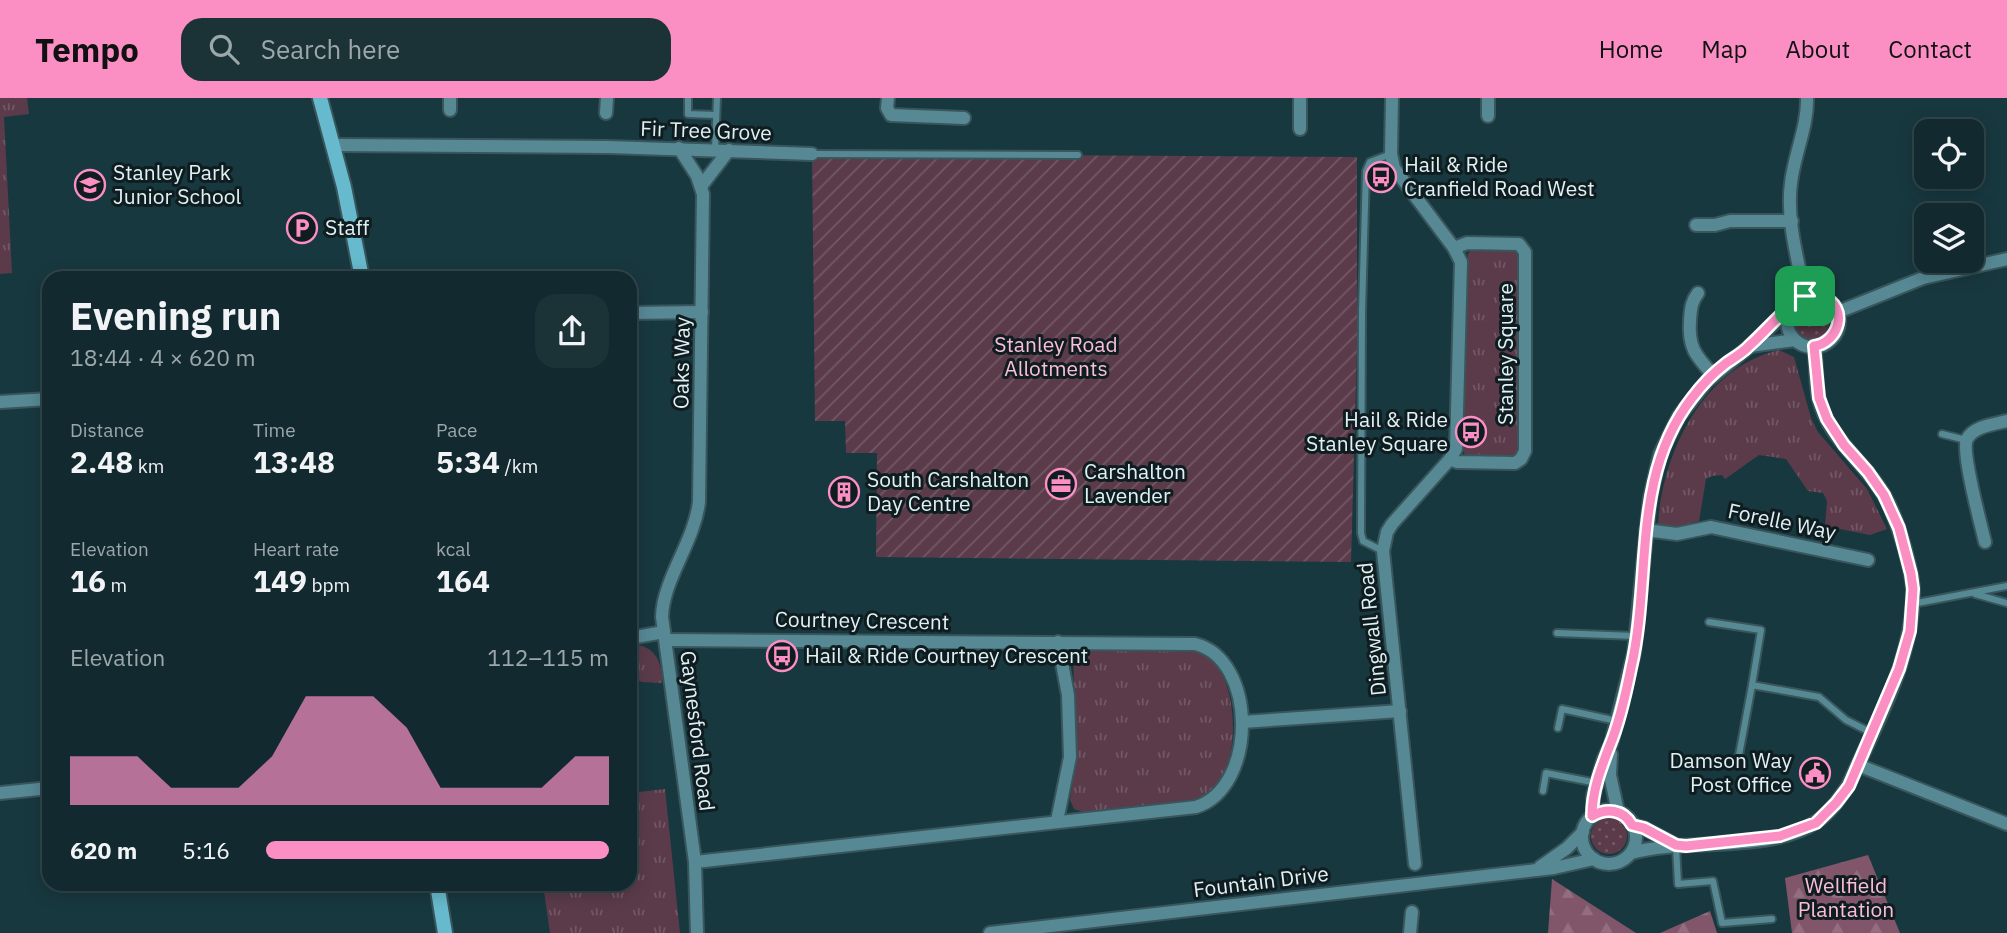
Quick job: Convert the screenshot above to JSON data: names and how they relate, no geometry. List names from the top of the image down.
{
  "streets": {
    "street": [
      "Fir Tree Grove",
      "Stanley Square",
      "Oaks Way",
      "Forelle Way",
      "Courtney Crescent",
      "Dingwall Road",
      "Gaynesford Road",
      "Fountain Drive"
    ]
  },
  "crossings": [
    ["Oaks Way", "Gaynesford Road"],
    ["Courtney Crescent", "Dingwall Road"],
    ["Courtney Crescent", "Gaynesford Road"]
  ],
  "parks": ["Stanley Road Allotments", "Wellfield Plantation"],
  "places": {
    "bus stop": ["Hail & Ride Cranfield Road West", "Hail & Ride Stanley Square", "Hail & Ride Courtney Crescent"],
    "school or university": ["Stanley Park Junior School"],
    "parking": ["Staff"],
    "office": ["Carshalton Lavender"],
    "building": ["South Carshalton Day Centre"],
    "public building": ["Damson Way Post Office"]
  },
  "page": {
    "header": "Tempo",
    "search": "Search here",
    "nav": [
      "Home",
      "Map",
      "About",
      "Contact"
    ],
    "heading": ["Evening run", "18:44 · 4 × 620 m"],
    "stats": [
      ["Distance", "2.48 km"],
      ["Time", "13:48"],
      ["Pace", "5:34 /km"],
      ["Elevation", "16 m"],
      ["Heart rate", "149 bpm"],
      ["kcal", "164"]
    ],
    "chart": ["Elevation", "112–115 m"],
    "list": [
      {
        "name": "620 m",
        "note": "5:16"
      }
    ]
  }
}
